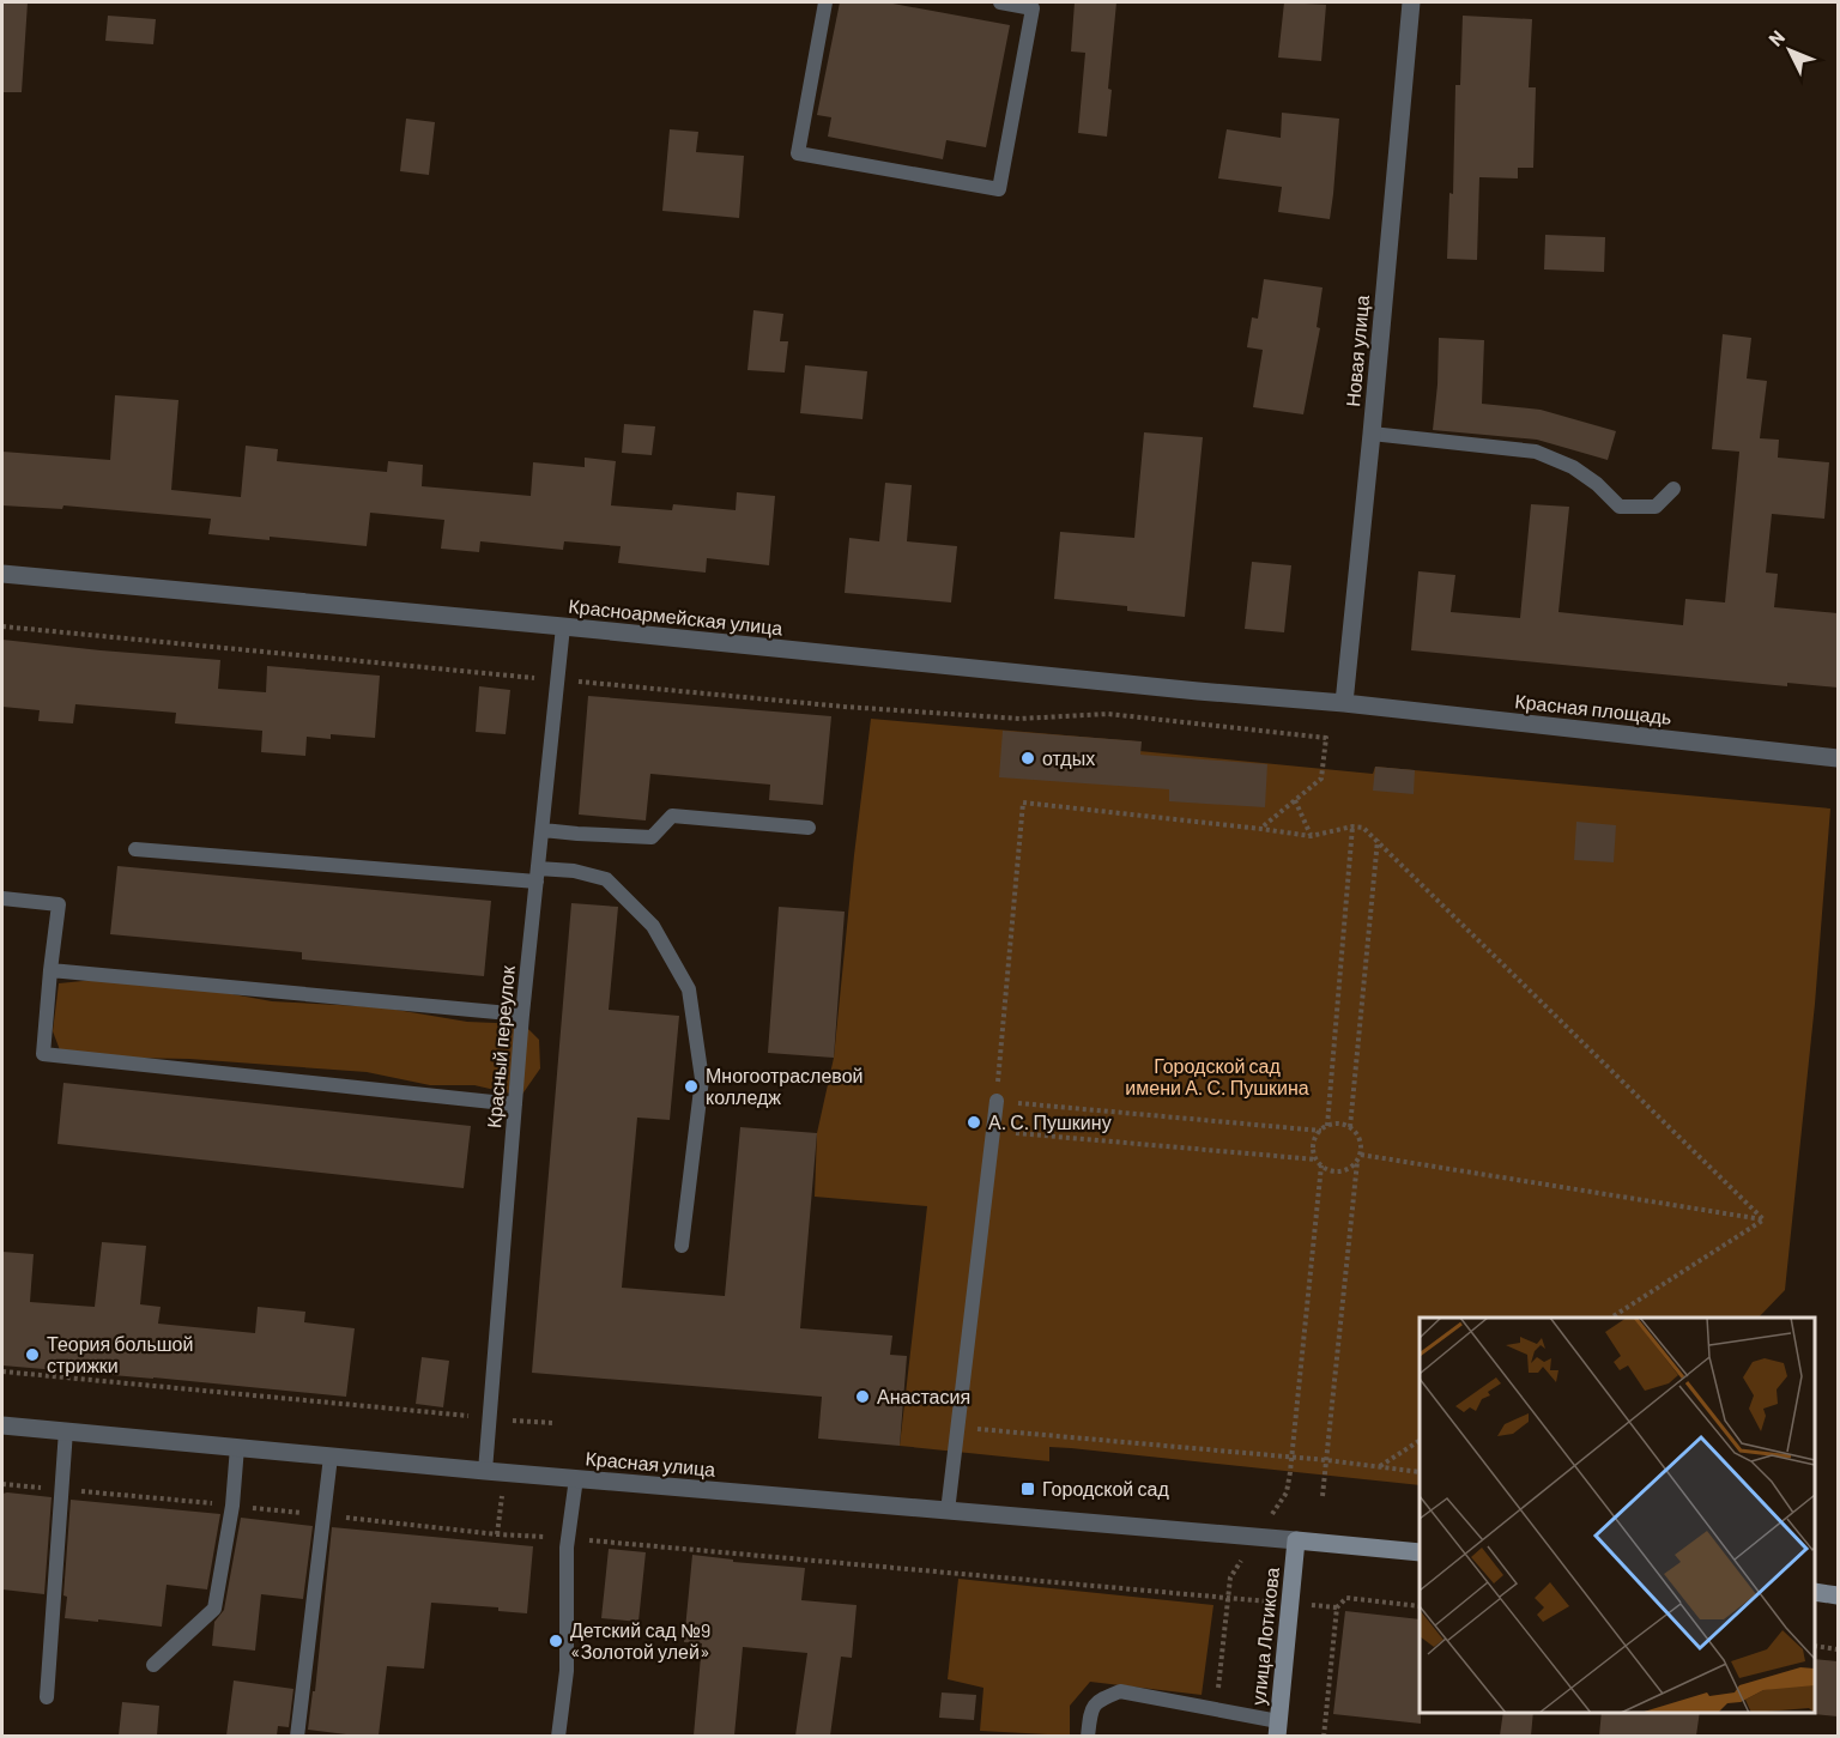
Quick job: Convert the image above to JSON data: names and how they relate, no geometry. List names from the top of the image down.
{
  "streets": {
    "main road": ["улица Лотикова"],
    "street": [
      "Новая улица",
      "Красноармейская улица",
      "Красная площадь",
      "Красная улица"
    ],
    "lane": ["Красный переулок"]
  },
  "crossings": [
    ["Новая улица", "Красноармейская улица"],
    ["Новая улица", "Красная площадь"],
    ["Красноармейская улица", "Красная площадь"],
    ["Красноармейская улица", "Красный переулок"],
    ["Красный переулок", "Красная улица"],
    ["Красная улица", "улица Лотикова"]
  ],
  "parks": ["Городской сад имени А. С. Пушкина"],
  "places": {
    "other": [
      "отдых",
      "Многоотраслевой колледж",
      "А. С. Пушкину",
      "Теория большой стрижки",
      "Анастасия",
      "Детский сад №9 «Золотой улей»"
    ],
    "transit": ["Городской сад"]
  },
  "north": "top left"
}
